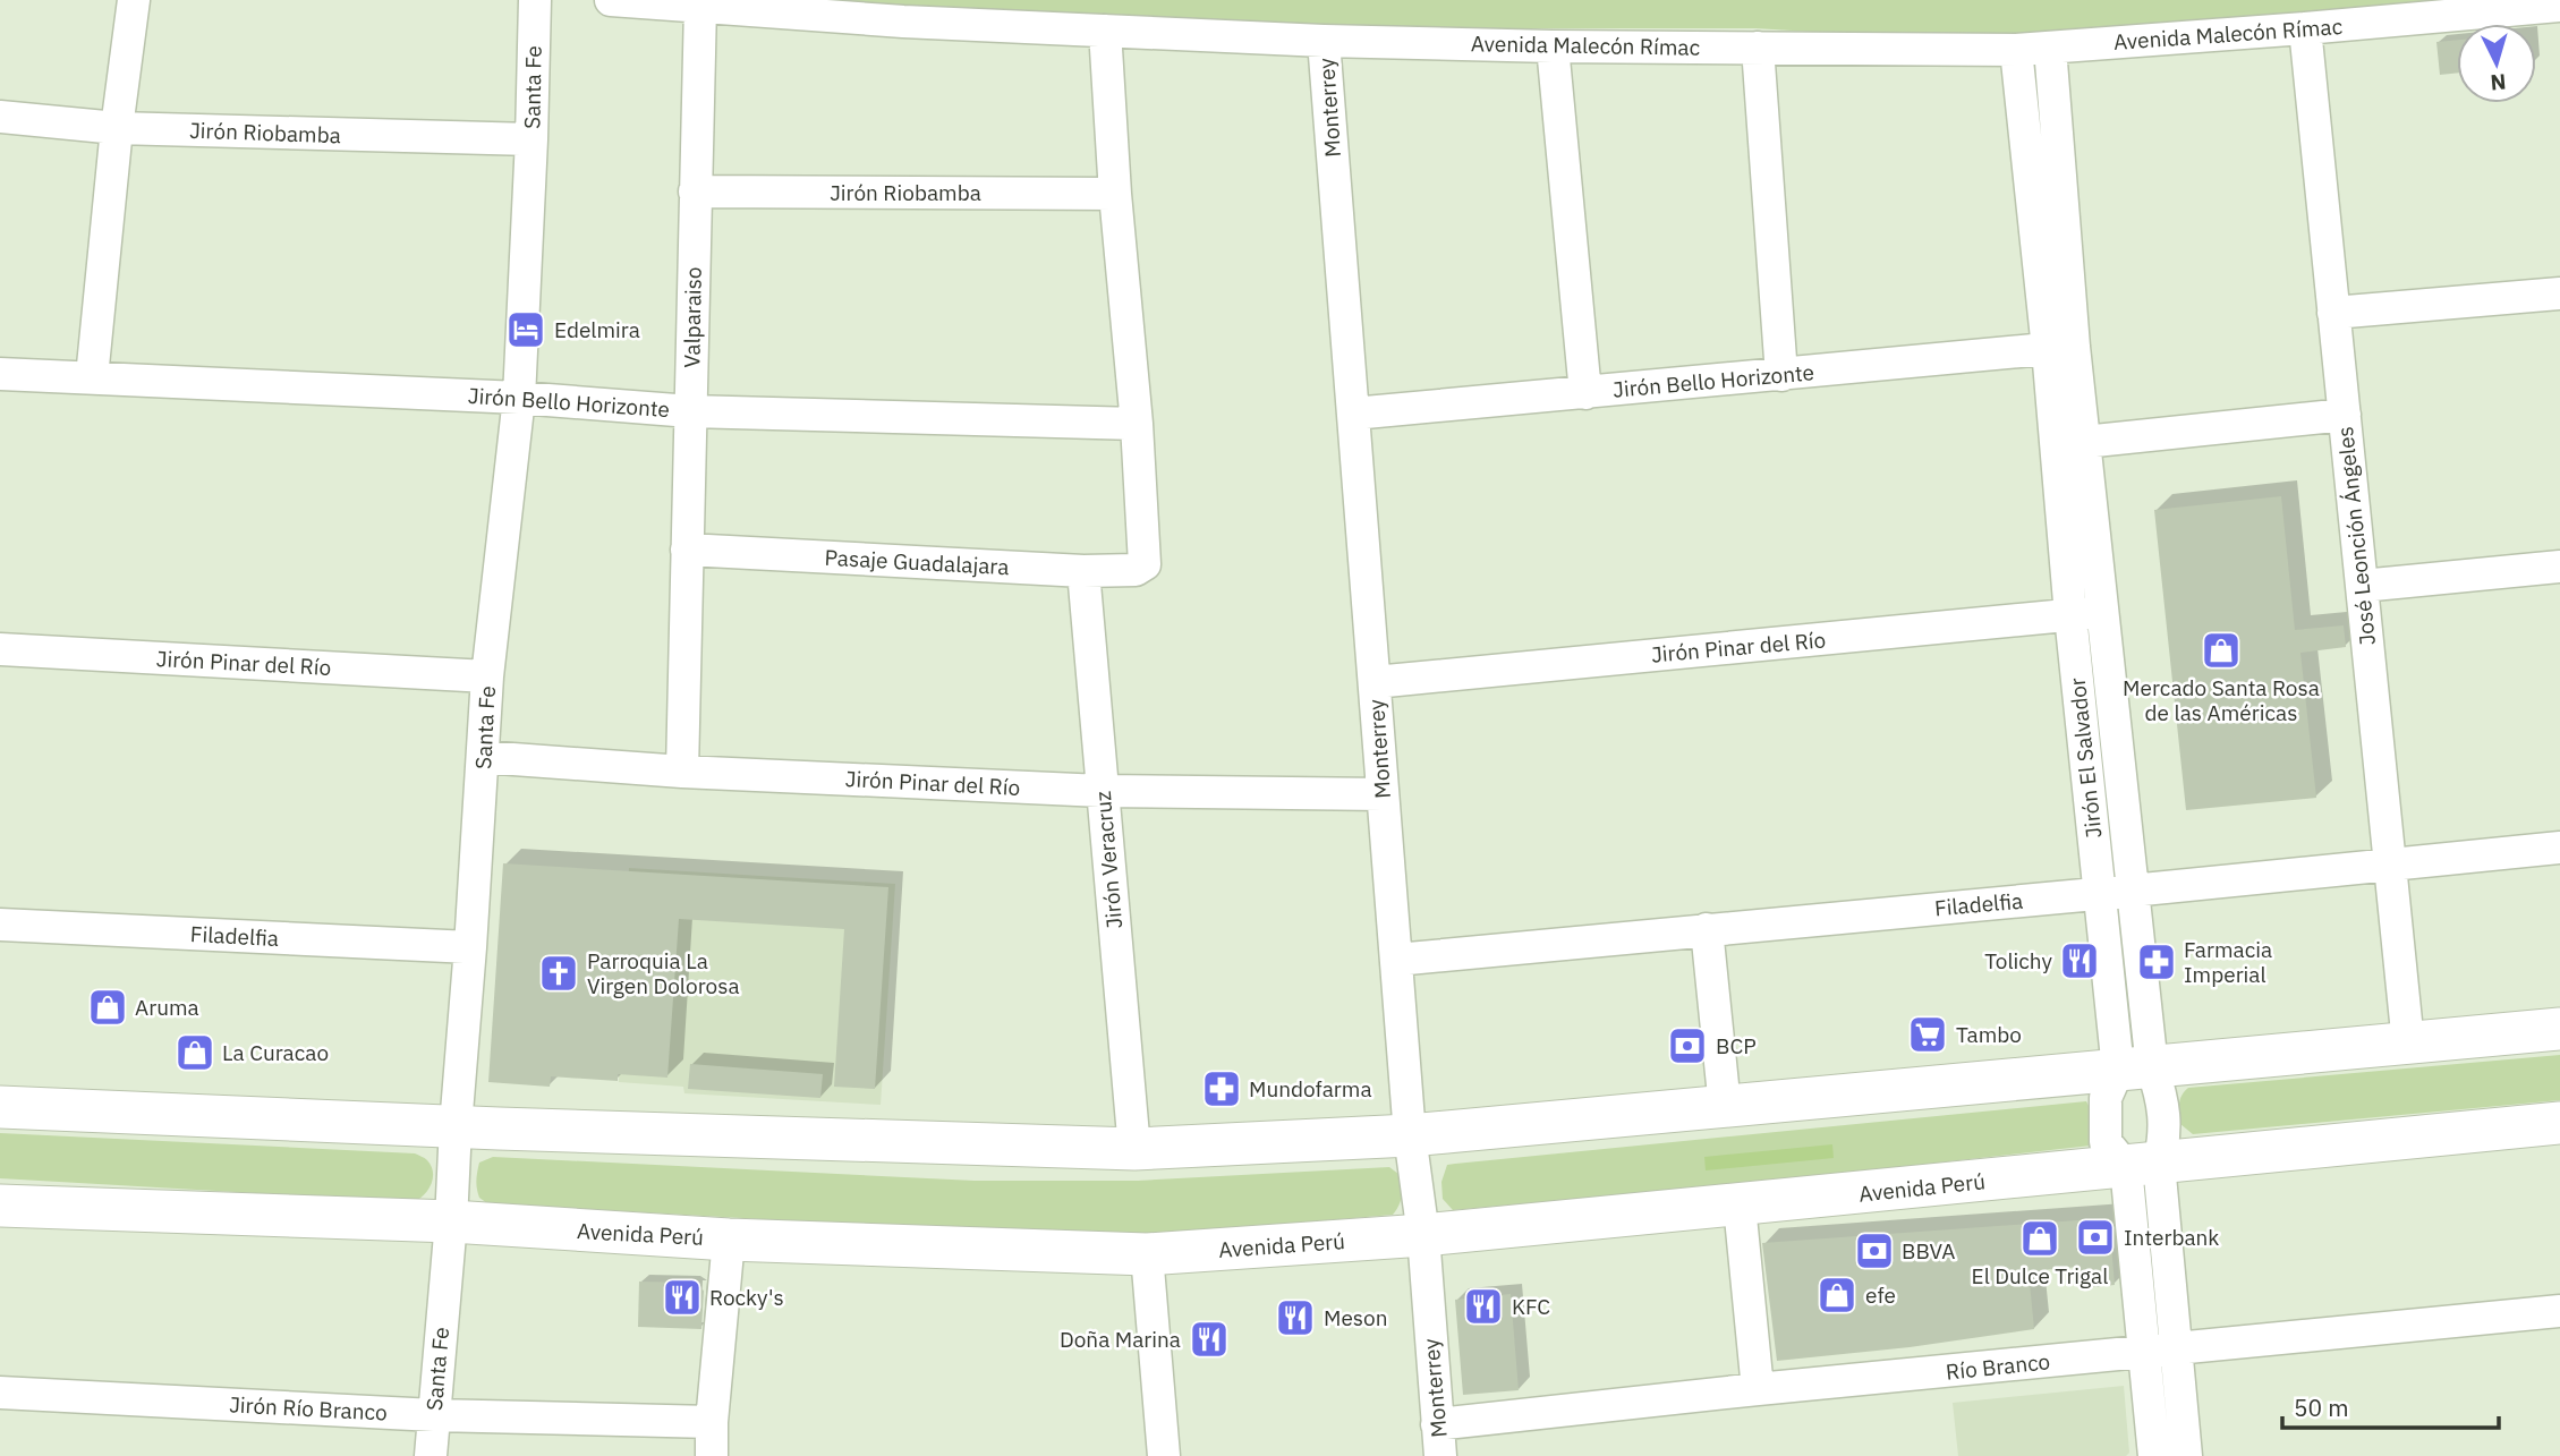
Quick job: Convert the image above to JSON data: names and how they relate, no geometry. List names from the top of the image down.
{
  "streets": {
    "main road": ["Avenida Perú"],
    "street": [
      "Avenida Malecón Rímac",
      "Santa Fe",
      "Monterrey",
      "Jirón Riobamba",
      "Valparaiso",
      "Jirón Bello Horizonte",
      "José Leonción Ángeles",
      "Pasaje Guadalajara",
      "Jirón Pinar del Río",
      "Jirón El Salvador",
      "Jirón Veracruz",
      "Filadelfia",
      "Río Branco",
      "Jirón Río Branco"
    ]
  },
  "crossings": [
    ["Avenida Malecón Rímac", "Monterrey"],
    ["Avenida Malecón Rímac", "Valparaiso"],
    ["Avenida Malecón Rímac", "José Leonción Ángeles"],
    ["Avenida Malecón Rímac", "Jirón El Salvador"],
    ["Santa Fe", "Jirón Riobamba"],
    ["Santa Fe", "Jirón Bello Horizonte"],
    ["Santa Fe", "Jirón Pinar del Río"],
    ["Santa Fe", "Filadelfia"],
    ["Santa Fe", "Avenida Perú"],
    ["Santa Fe", "Jirón Río Branco"],
    ["Monterrey", "Jirón Bello Horizonte"],
    ["Monterrey", "Jirón Pinar del Río"],
    ["Monterrey", "Filadelfia"],
    ["Monterrey", "Avenida Perú"],
    ["Monterrey", "Río Branco"],
    ["Jirón Riobamba", "Valparaiso"],
    ["Valparaiso", "Jirón Bello Horizonte"],
    ["Valparaiso", "Pasaje Guadalajara"],
    ["Valparaiso", "Jirón Pinar del Río"],
    ["Jirón Bello Horizonte", "Pasaje Guadalajara"],
    ["Jirón Bello Horizonte", "Jirón El Salvador"],
    ["José Leonción Ángeles", "Filadelfia"],
    ["Pasaje Guadalajara", "Jirón Veracruz"],
    ["Jirón Pinar del Río", "Jirón El Salvador"],
    ["Jirón Pinar del Río", "Jirón Veracruz"],
    ["Jirón El Salvador", "Filadelfia"],
    ["Jirón El Salvador", "Avenida Perú"],
    ["Jirón El Salvador", "Río Branco"]
  ],
  "places": {
    "hotel": ["Edelmira"],
    "shop": [
      "Mercado Santa Rosa de las Américas",
      "Aruma",
      "La Curacao",
      "El Dulce Trigal",
      "efe"
    ],
    "restaurant": [
      "Tolichy",
      "Rocky's",
      "KFC",
      "Meson",
      "Doña Marina"
    ],
    "pharmacy": ["Farmacia Imperial", "Mundofarma"],
    "church": ["Parroquia La Virgen Dolorosa"],
    "supermarket": ["Tambo"],
    "bank": ["BCP", "Interbank", "BBVA"]
  },
  "scale_bar": "50 m",
  "north": "bottom"
}
